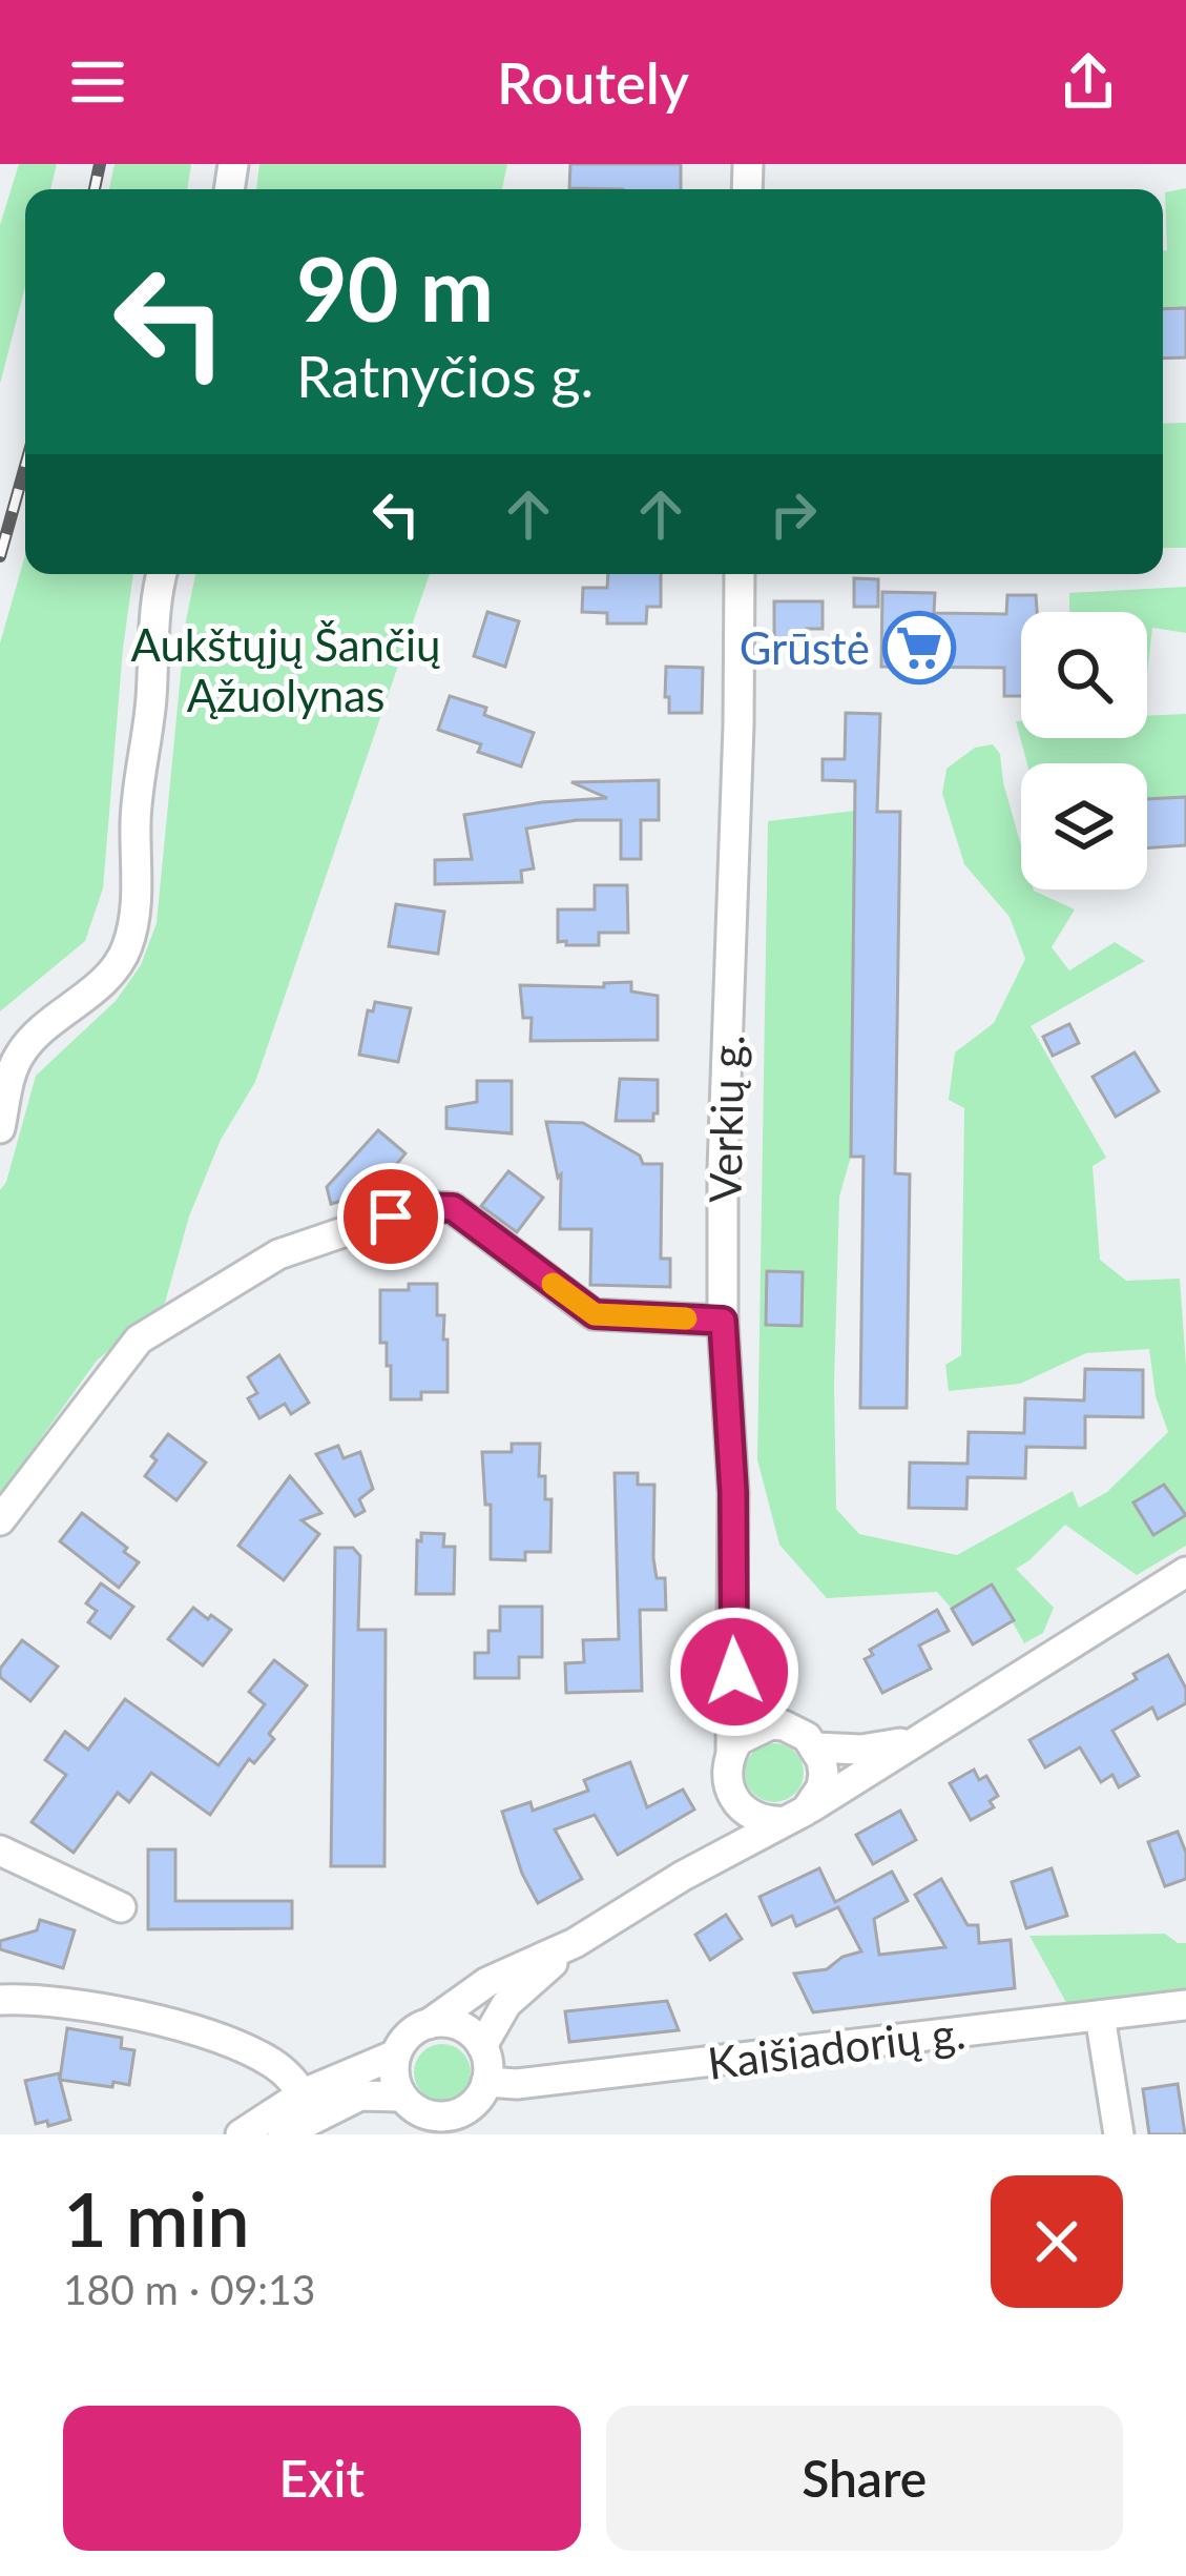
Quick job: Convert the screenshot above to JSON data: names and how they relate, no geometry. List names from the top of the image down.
{
  "streets": {
    "street": ["Verkių g.", "Kaišiadorių g."]
  },
  "parks": ["Aukštųjų Šančių Ąžuolynas"],
  "places": {
    "supermarket": ["Grūstė"]
  },
  "page": {
    "header": "Routely",
    "turn": ["90 m", "Ratnyčios g."],
    "heading": ["1 min", "180 m · 09:13"],
    "buttons": ["Exit", "Share"]
  }
}
